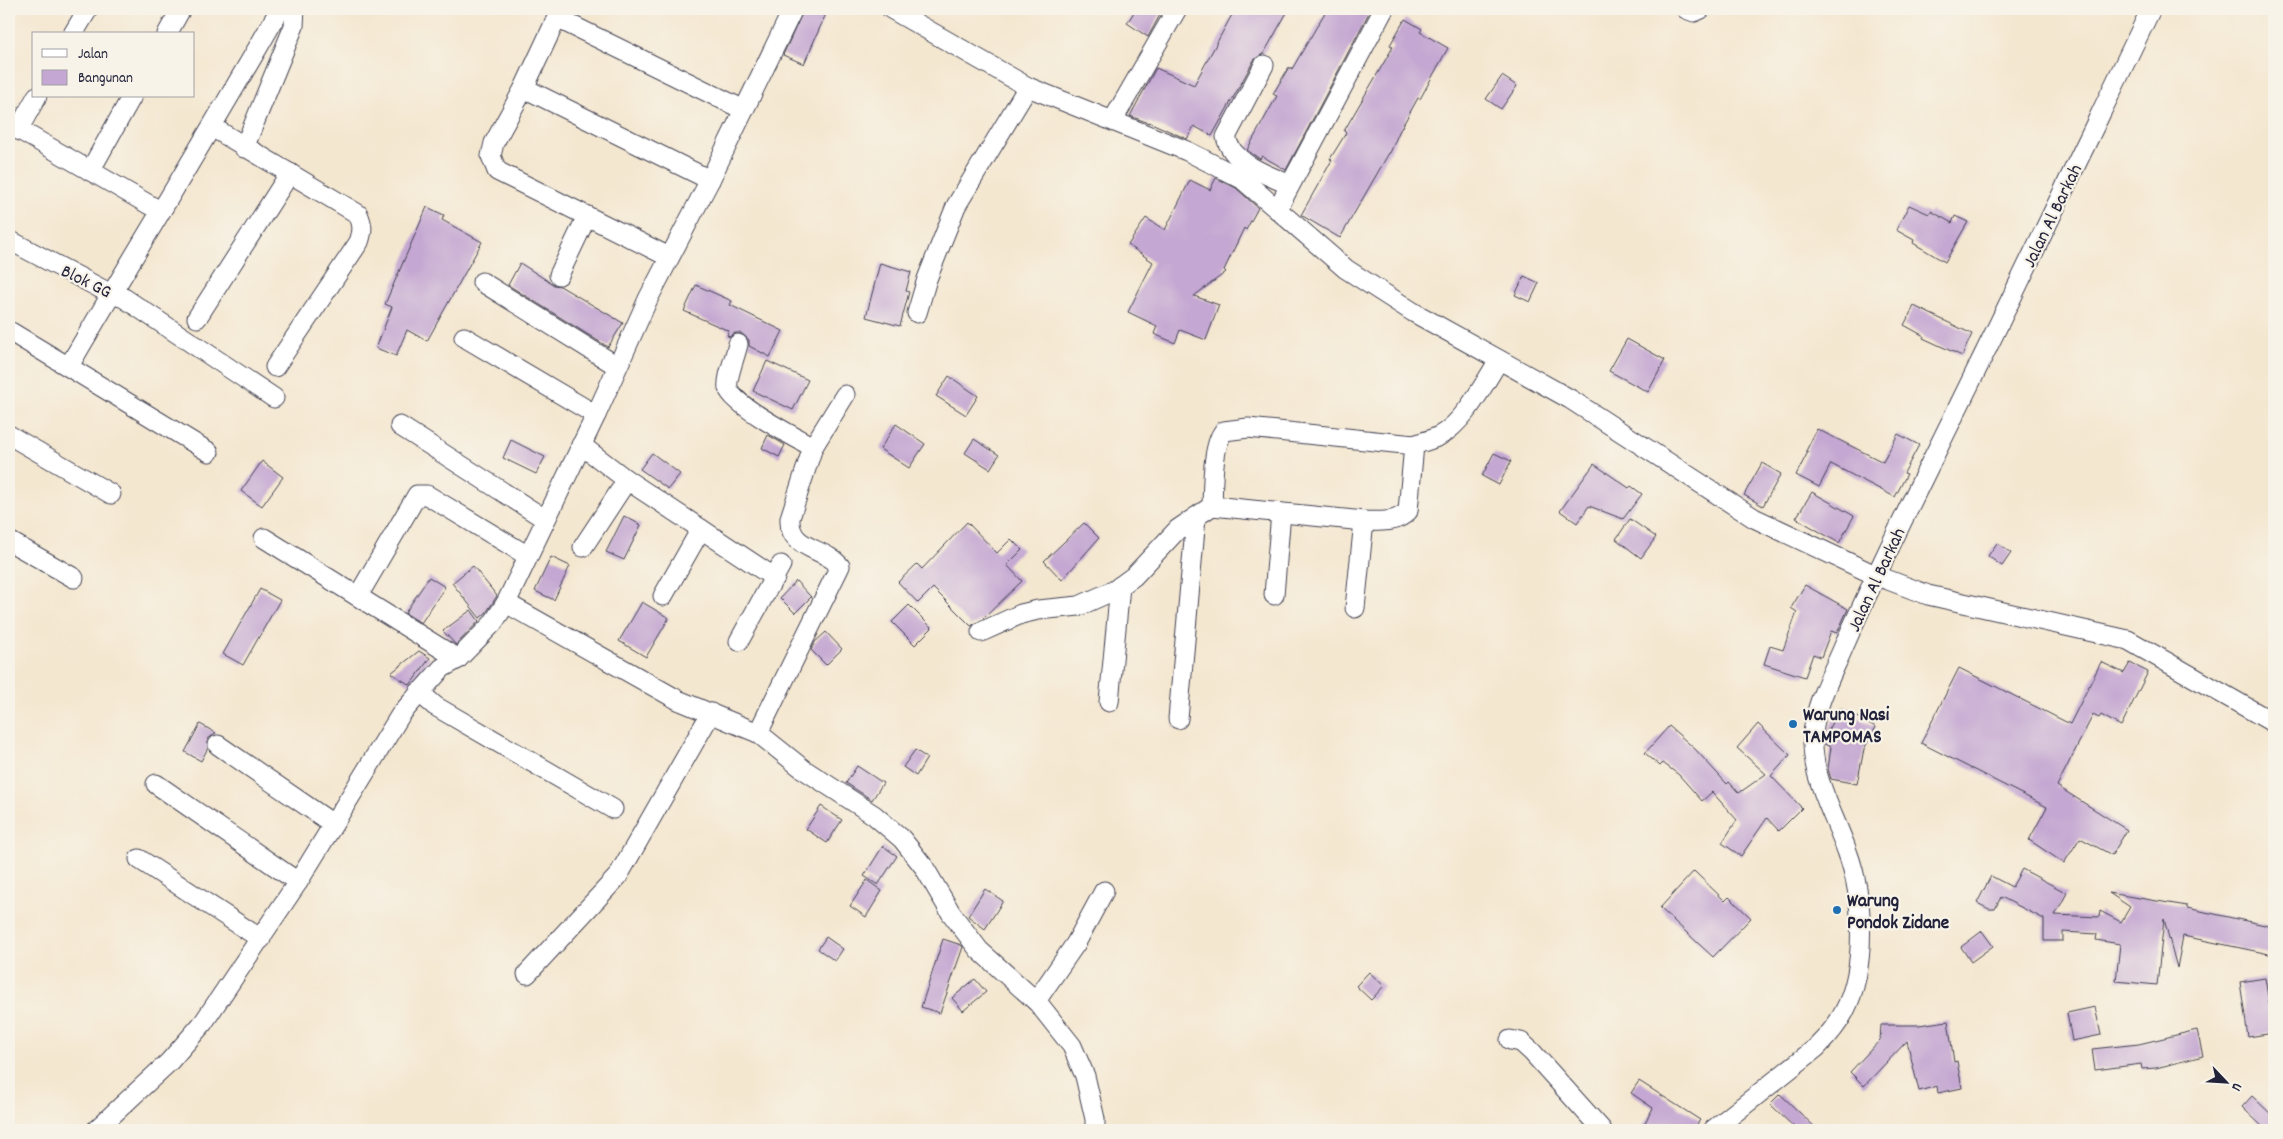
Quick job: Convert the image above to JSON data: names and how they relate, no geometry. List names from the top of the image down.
{
  "streets": {
    "street": ["Jalan Al Barkah", "Blok GG"]
  },
  "places": ["Warung Nasi TAMPOMAS", "Warung Pondok Zidane"],
  "legend": ["Jalan", "Bangunan"],
  "north": "bottom right"
}
